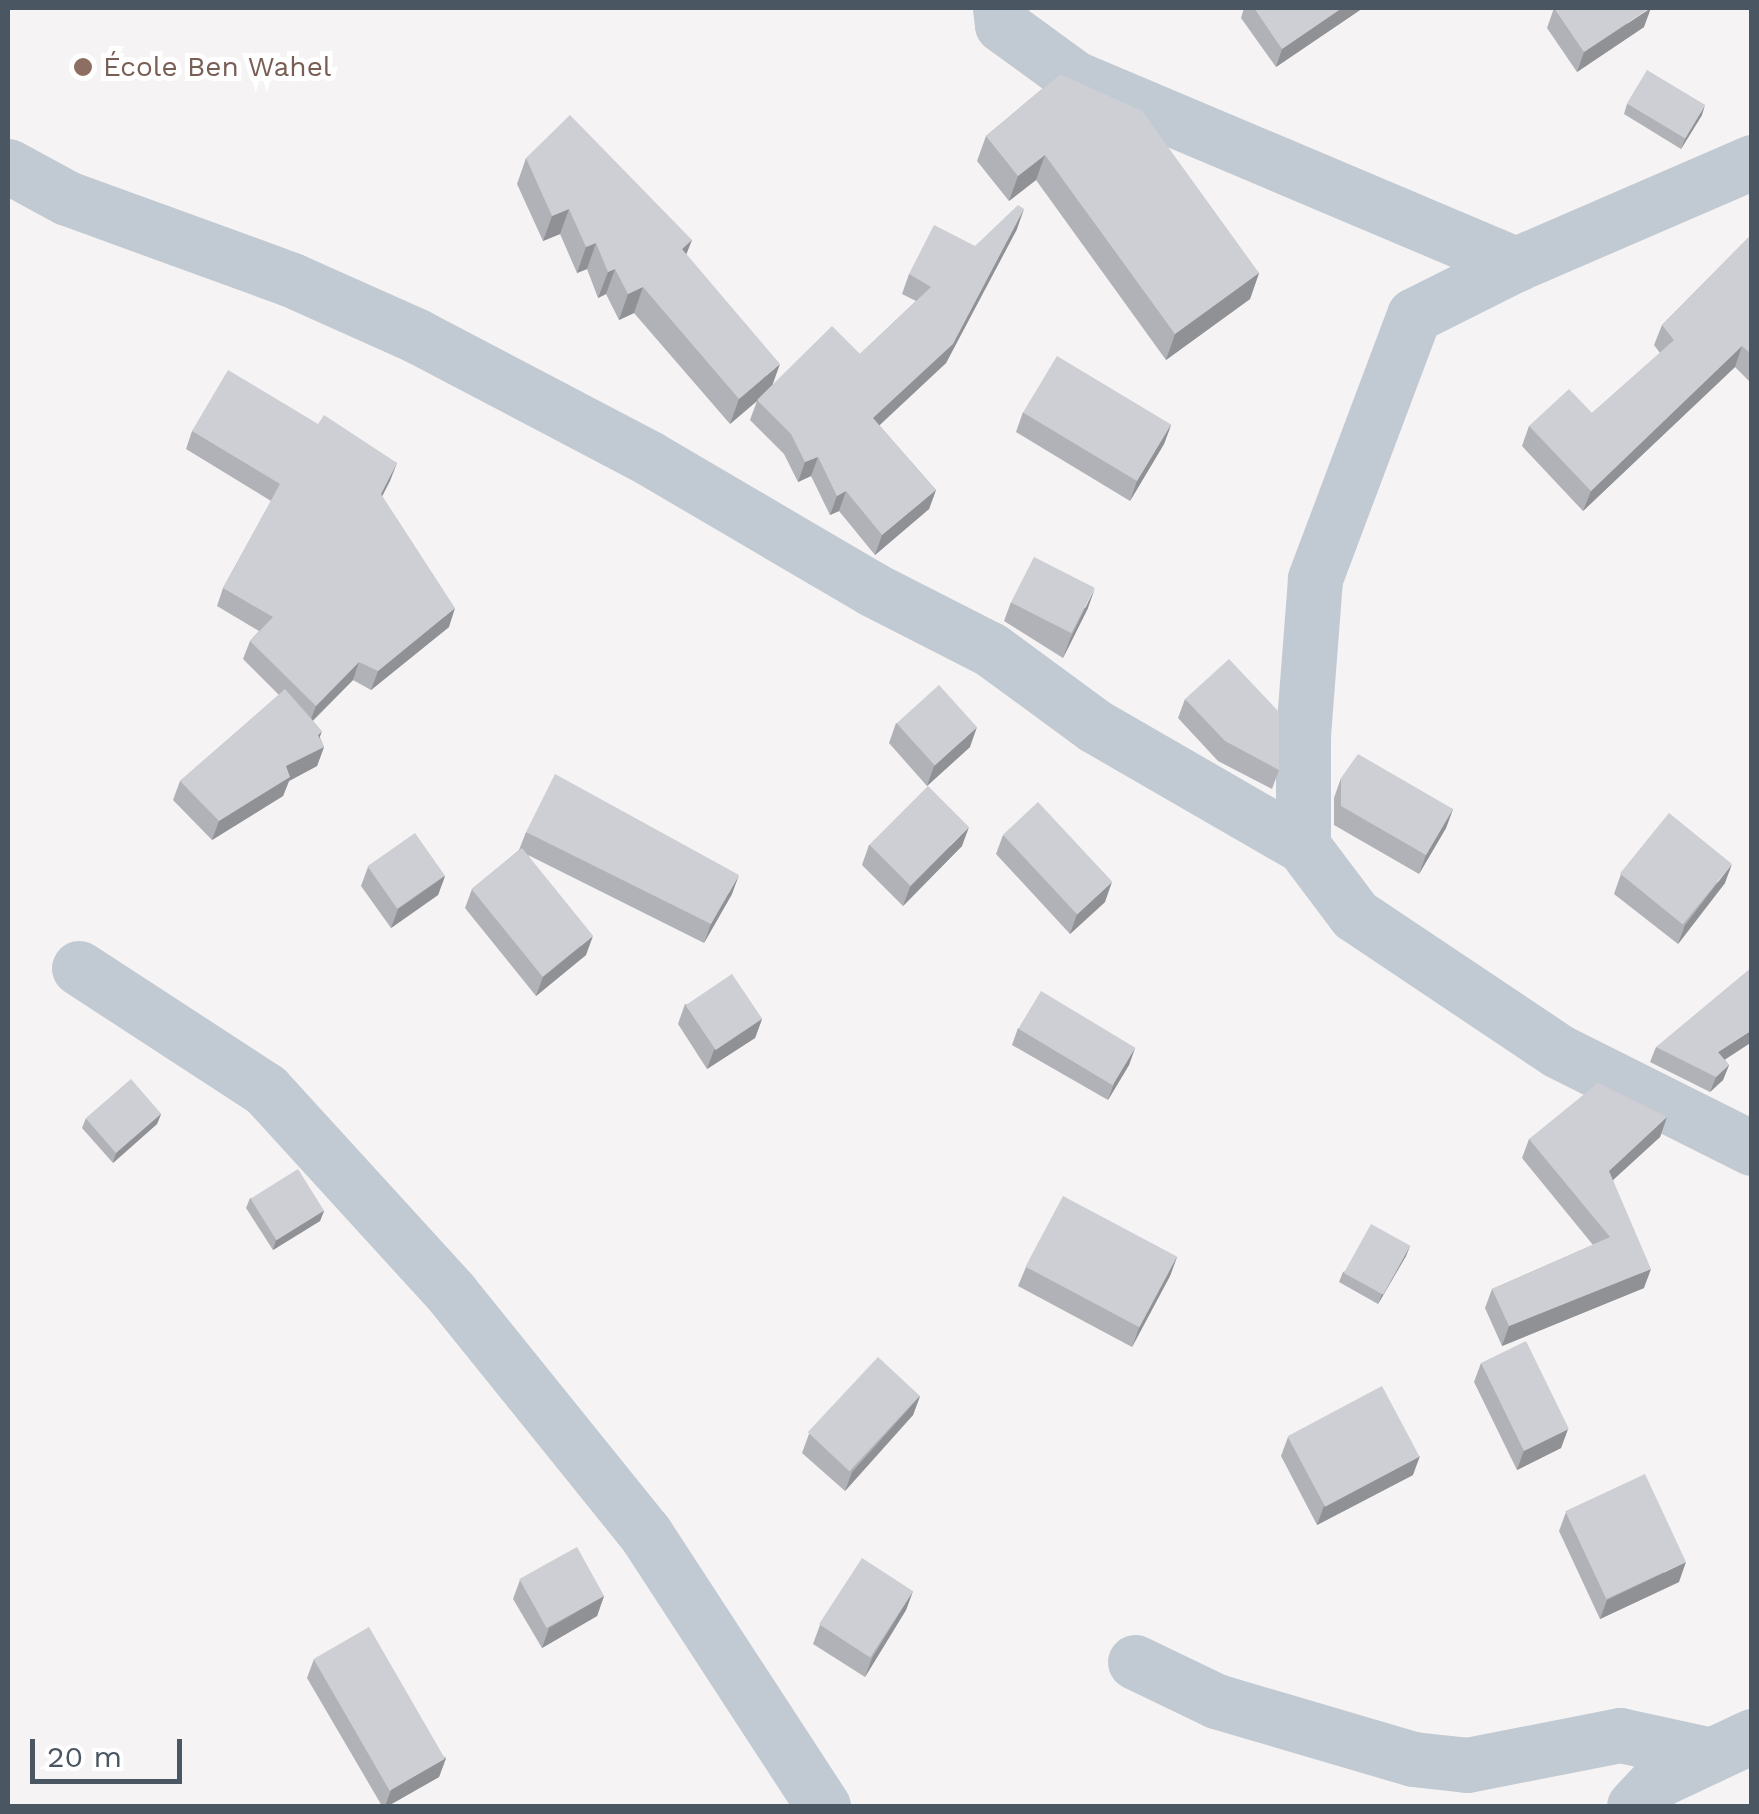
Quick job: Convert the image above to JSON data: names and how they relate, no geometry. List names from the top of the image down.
{
  "places": ["École Ben Wahel"],
  "scale_bar": "20 m"
}
